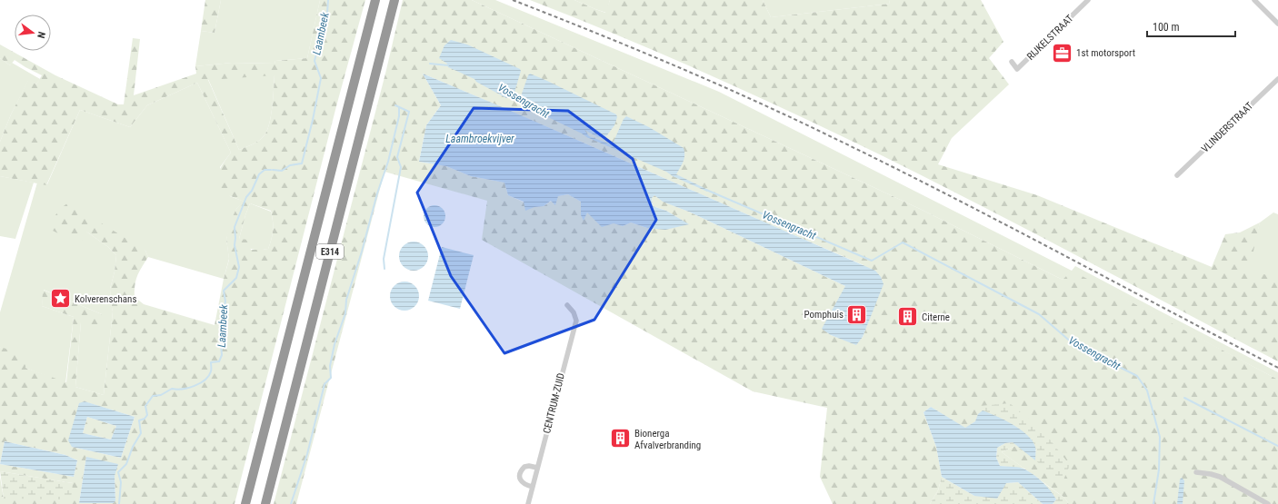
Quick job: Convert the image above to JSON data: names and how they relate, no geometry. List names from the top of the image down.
{
  "streets": {
    "highway": ["E314"],
    "street": ["RIJKELSTRAAT", "VLINDERSTRAAT", "CENTRUM-ZUID"]
  },
  "water": ["Laambeek", "Vossengracht", "Laambroekvijver"],
  "places": {
    "office": ["1st motorsport"],
    "place": ["Kolverenschans"],
    "building": ["Pomphuis", "Citerne", "Bionerga Afvalverbranding"]
  },
  "scale_bar": "100 m",
  "north": "right"
}
